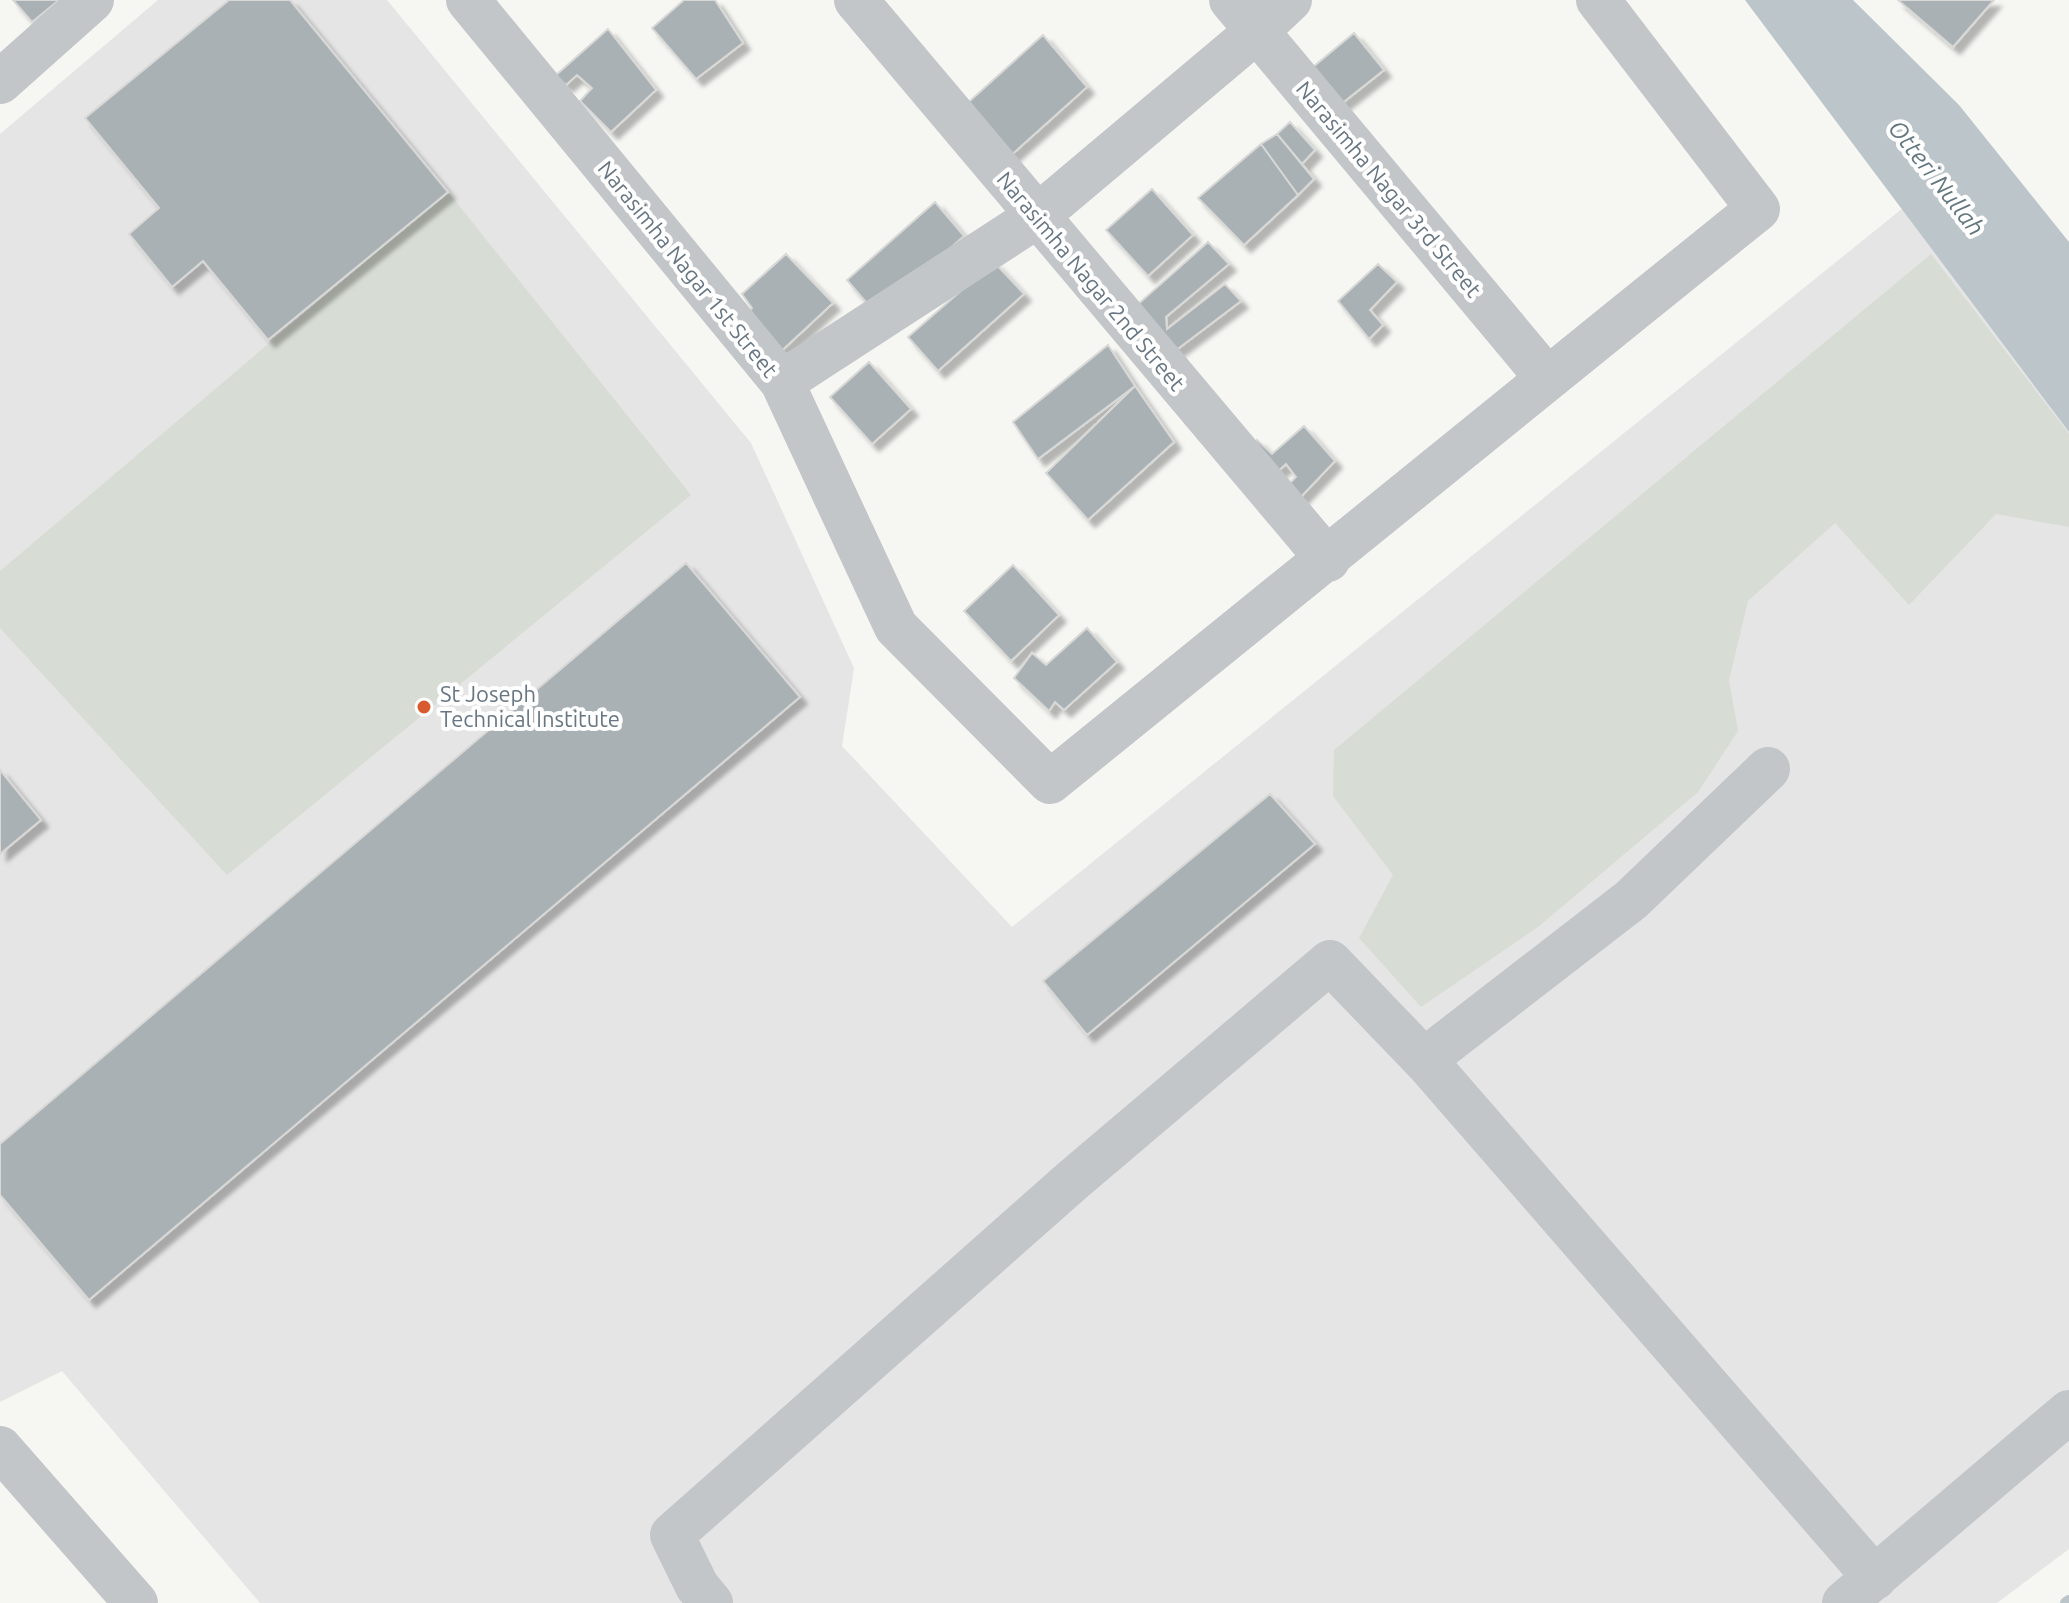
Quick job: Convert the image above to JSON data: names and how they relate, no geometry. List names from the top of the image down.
{
  "streets": {
    "street": ["Narasimha Nagar 3rd Street", "Narasimha Nagar 1st Street", "Narasimha Nagar 2nd Street"]
  },
  "crossings": [
    ["Narasimha Nagar 1st Street", "Narasimha Nagar 2nd Street"]
  ],
  "water": ["Otteri Nullah"],
  "places": ["St Joseph Technical Institute"]
}
